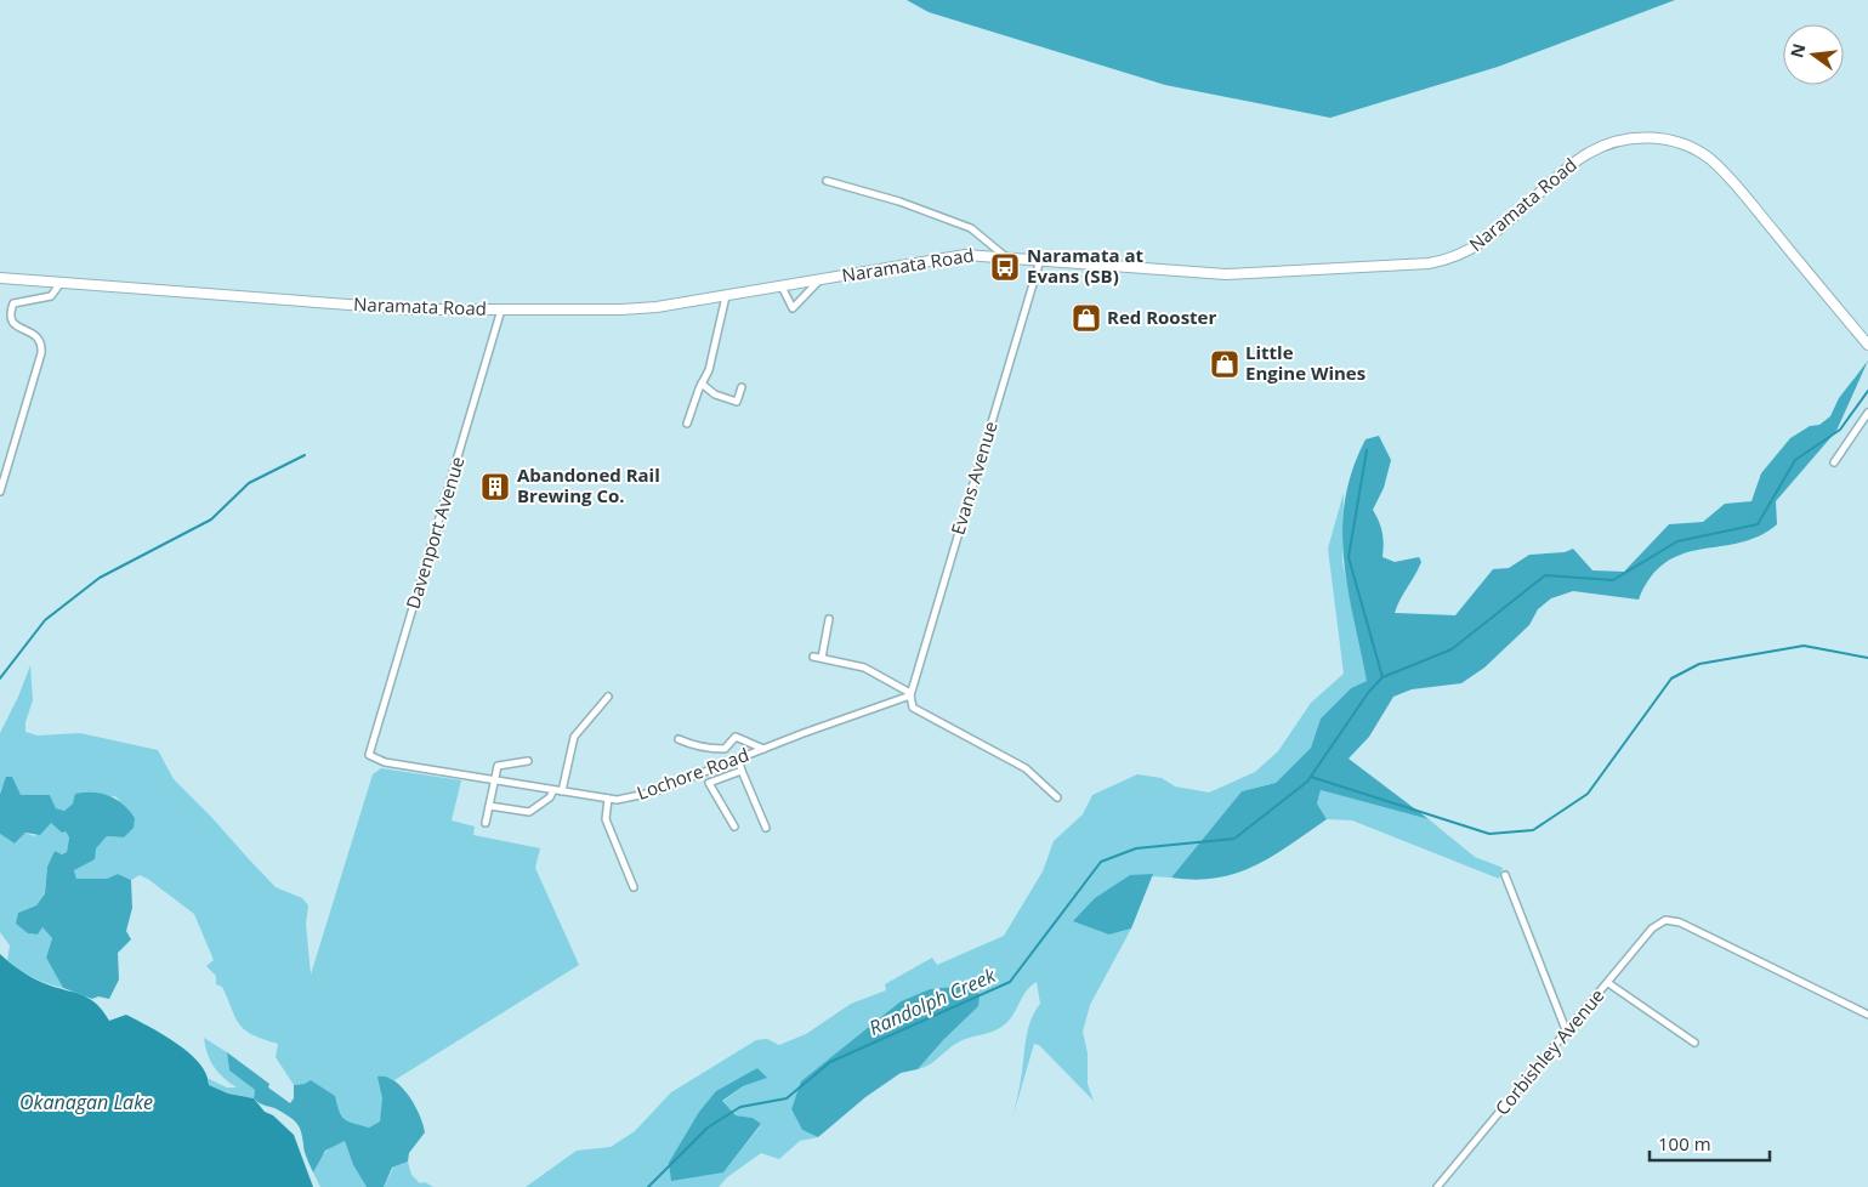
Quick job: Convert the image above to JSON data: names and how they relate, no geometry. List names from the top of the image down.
{
  "streets": {
    "main road": ["Naramata Road"],
    "street": [
      "Evans Avenue",
      "Davenport Avenue",
      "Lochore Road",
      "Corbishley Avenue"
    ]
  },
  "crossings": [
    ["Naramata Road", "Evans Avenue"],
    ["Naramata Road", "Davenport Avenue"],
    ["Evans Avenue", "Lochore Road"],
    ["Davenport Avenue", "Lochore Road"]
  ],
  "water": ["Randolph Creek", "Okanagan Lake"],
  "places": {
    "bus stop": ["Naramata at Evans (SB)"],
    "shop": ["Red Rooster", "Little Engine Wines"],
    "building": ["Abandoned Rail Brewing Co."]
  },
  "scale_bar": "100 m",
  "north": "left"
}
